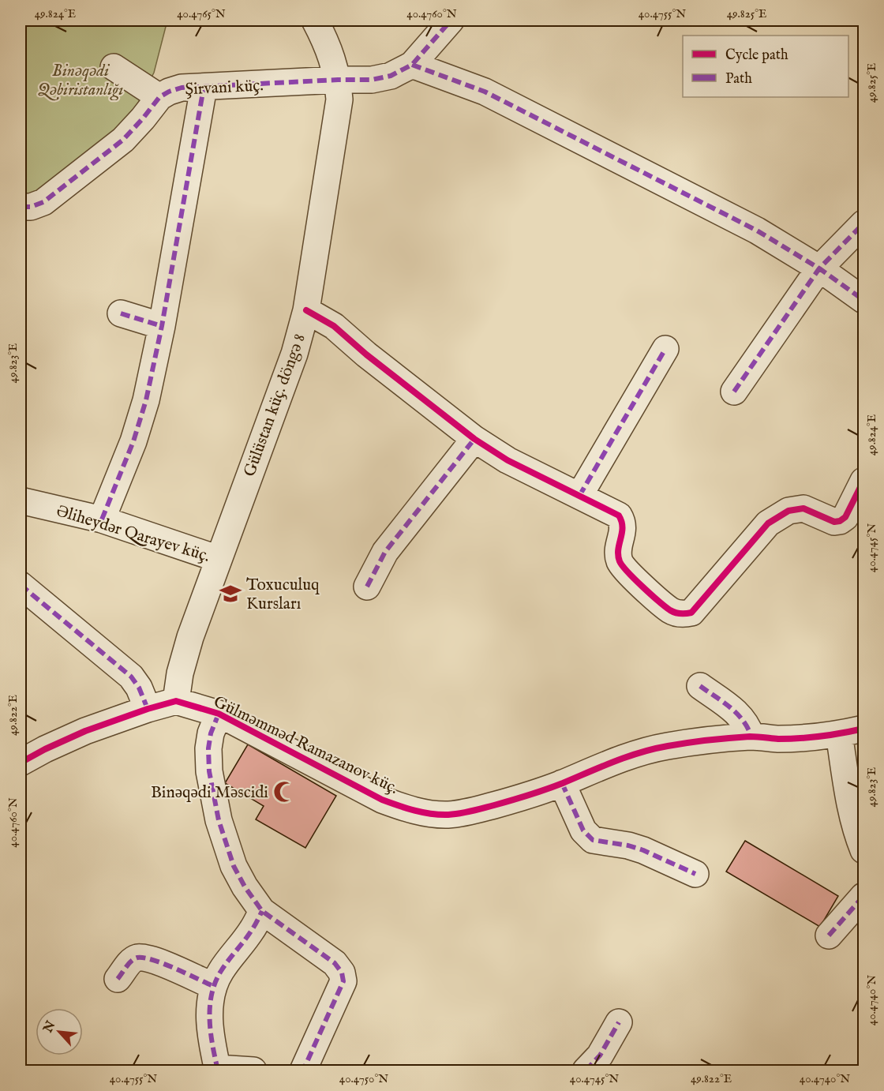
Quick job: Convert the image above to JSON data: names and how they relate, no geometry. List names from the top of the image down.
{
  "streets": {
    "street": [
      "Şirvani küç.",
      "Gülüstan küç. döngə 8",
      "Əliheydər Qarayev küç.",
      "Gülməmməd Ramazanov küç."
    ]
  },
  "crossings": [
    ["Şirvani küç.", "Gülüstan küç. döngə 8"],
    ["Gülüstan küç. döngə 8", "Əliheydər Qarayev küç."],
    ["Gülüstan küç. döngə 8", "Gülməmməd Ramazanov küç."]
  ],
  "parks": ["Binəqədi Qəbiristanlığı"],
  "places": {
    "school or university": ["Toxuculuq Kursları"],
    "mosque": ["Binəqədi Məscidi"]
  },
  "legend": ["Cycle path", "Path"],
  "north": "top left",
  "coordinates": [
    "49.824°E",
    "40.4765°N",
    "40.4760°N",
    "40.4755°N",
    "49.825°E",
    "49.823°E",
    "40.4745°N",
    "49.822°E",
    "40.4740°N",
    "40.4750°N"
  ]
}
